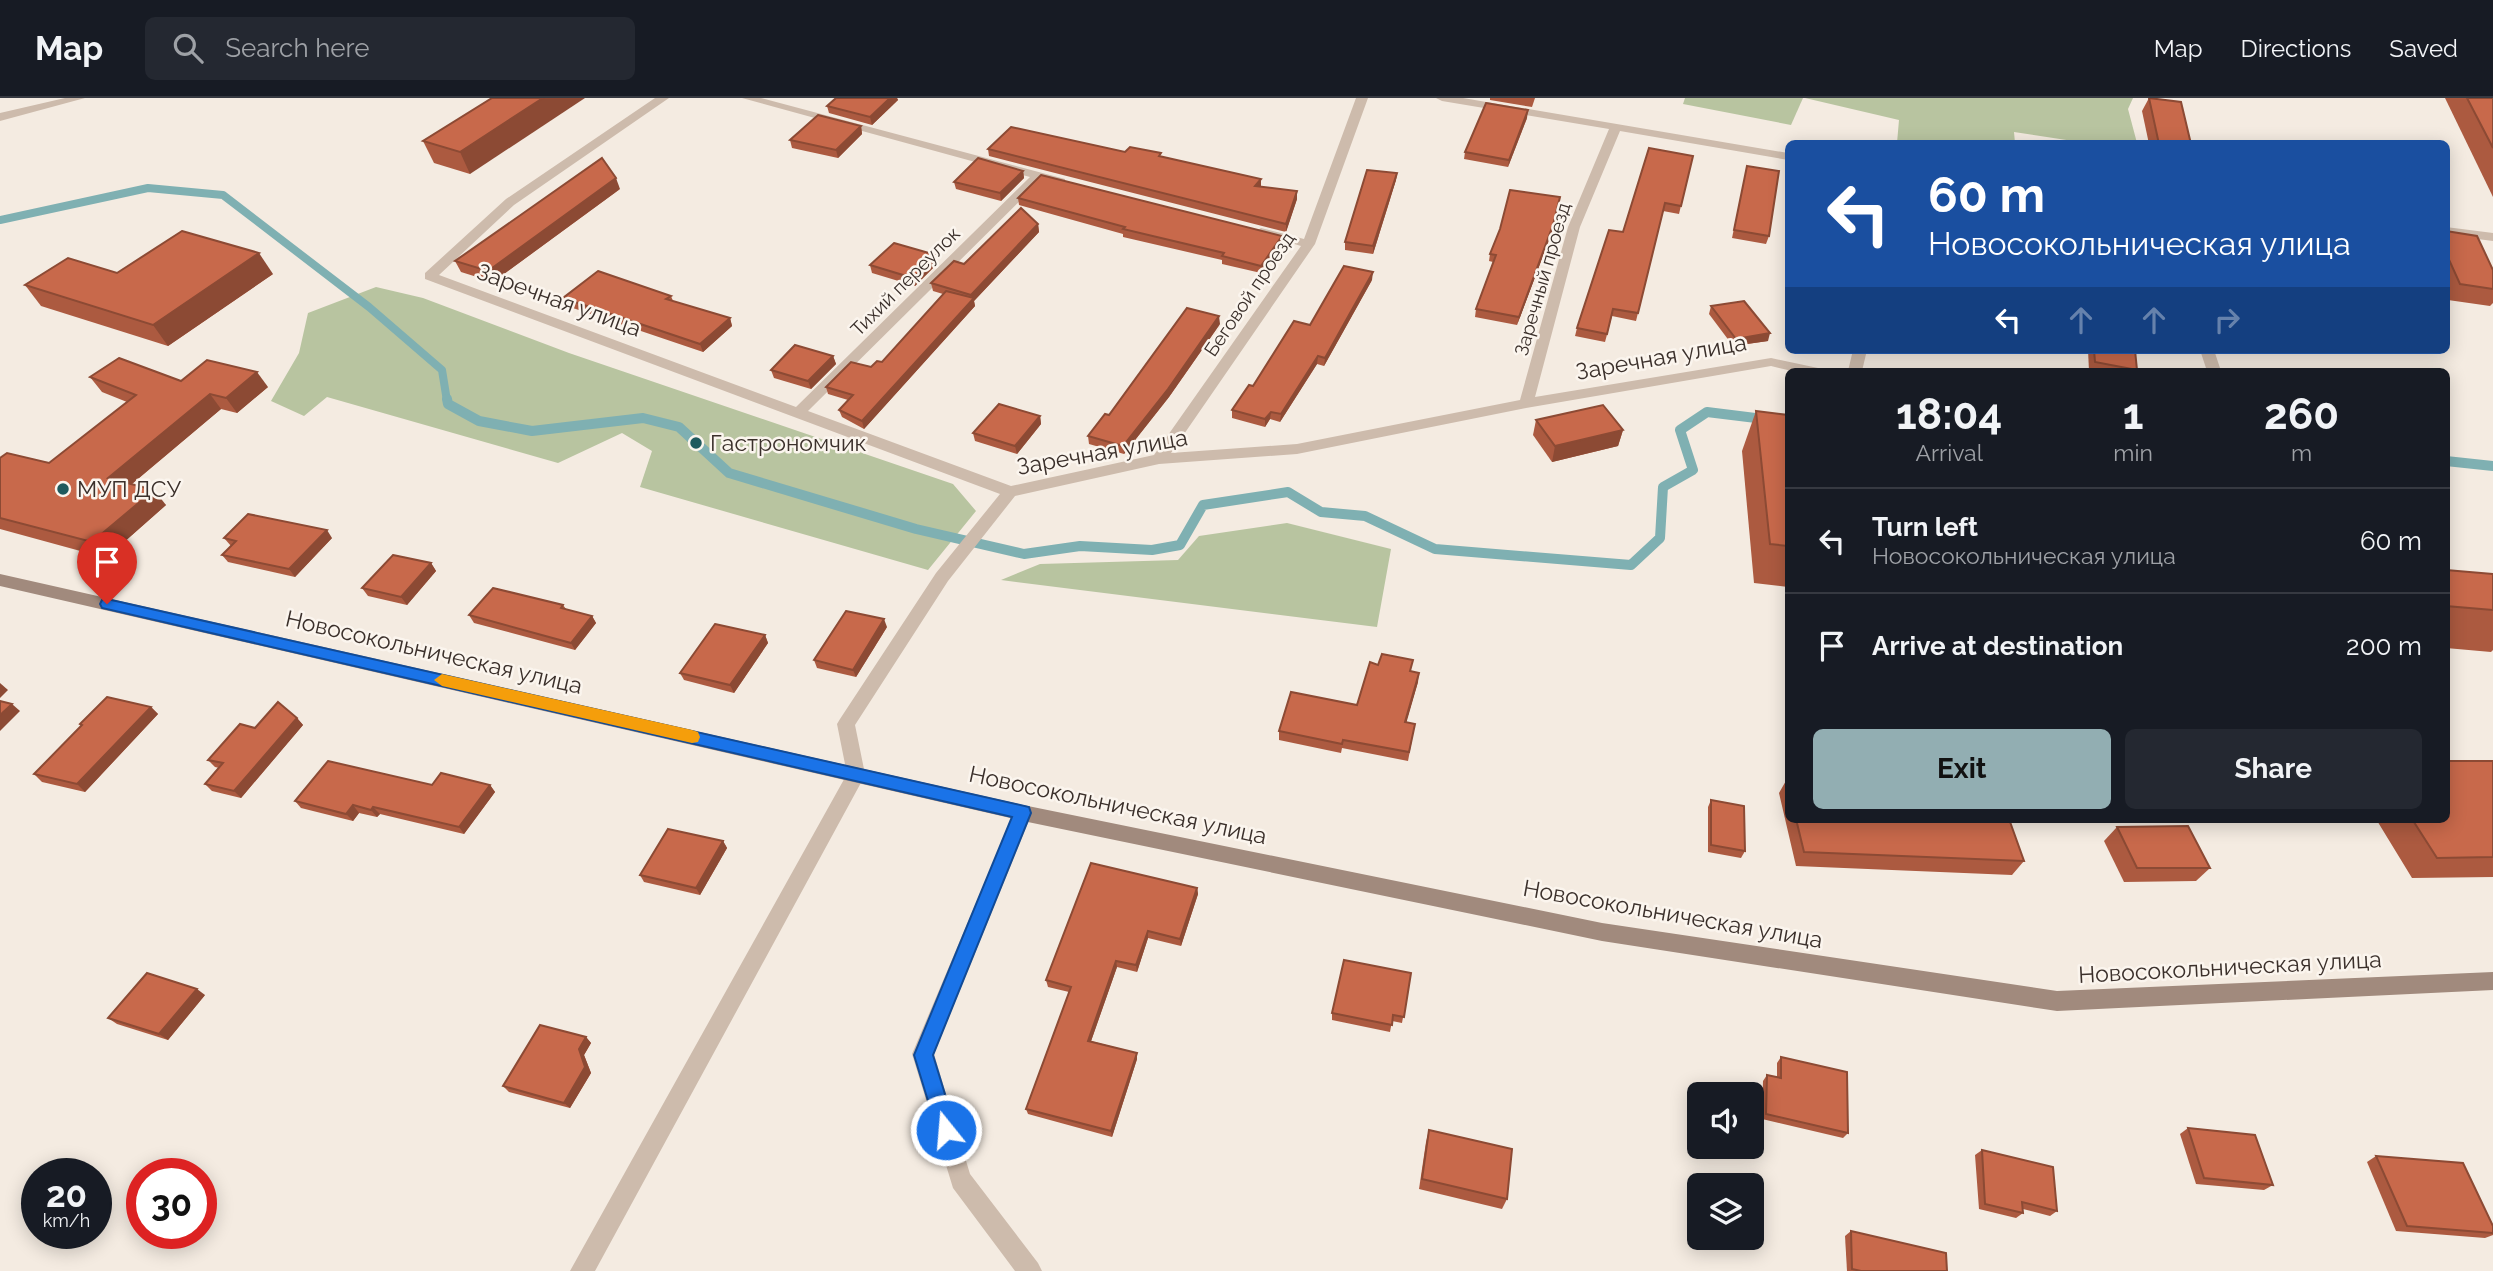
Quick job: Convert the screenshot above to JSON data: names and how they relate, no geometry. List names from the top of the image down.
{
  "streets": {
    "main road": ["Новосокольническая улица"],
    "street": [
      "Заречный проезд",
      "Тихий переулок",
      "Беговой проезд",
      "Заречная улица"
    ]
  },
  "crossings": [
    ["Заречный проезд", "Заречная улица"],
    ["Тихий переулок", "Заречная улица"],
    ["Беговой проезд", "Заречная улица"]
  ],
  "places": ["Гастрономчик", "МУП ДСУ"],
  "page": {
    "header": "Map",
    "search": "Search here",
    "nav": ["Map", "Directions", "Saved"],
    "turn": ["60 m", "Новосокольническая улица"],
    "eta": [
      "18:04",
      "Arrival",
      "1",
      "min",
      "260",
      "m"
    ],
    "list": [
      {
        "name": "Turn left",
        "note": "Новосокольническая улица",
        "value": "60 m"
      },
      {
        "name": "Arrive at destination",
        "value": "200 m"
      }
    ],
    "buttons": ["Exit", "Share"],
    "speed": "20 km/h",
    "limit": "30"
  }
}
